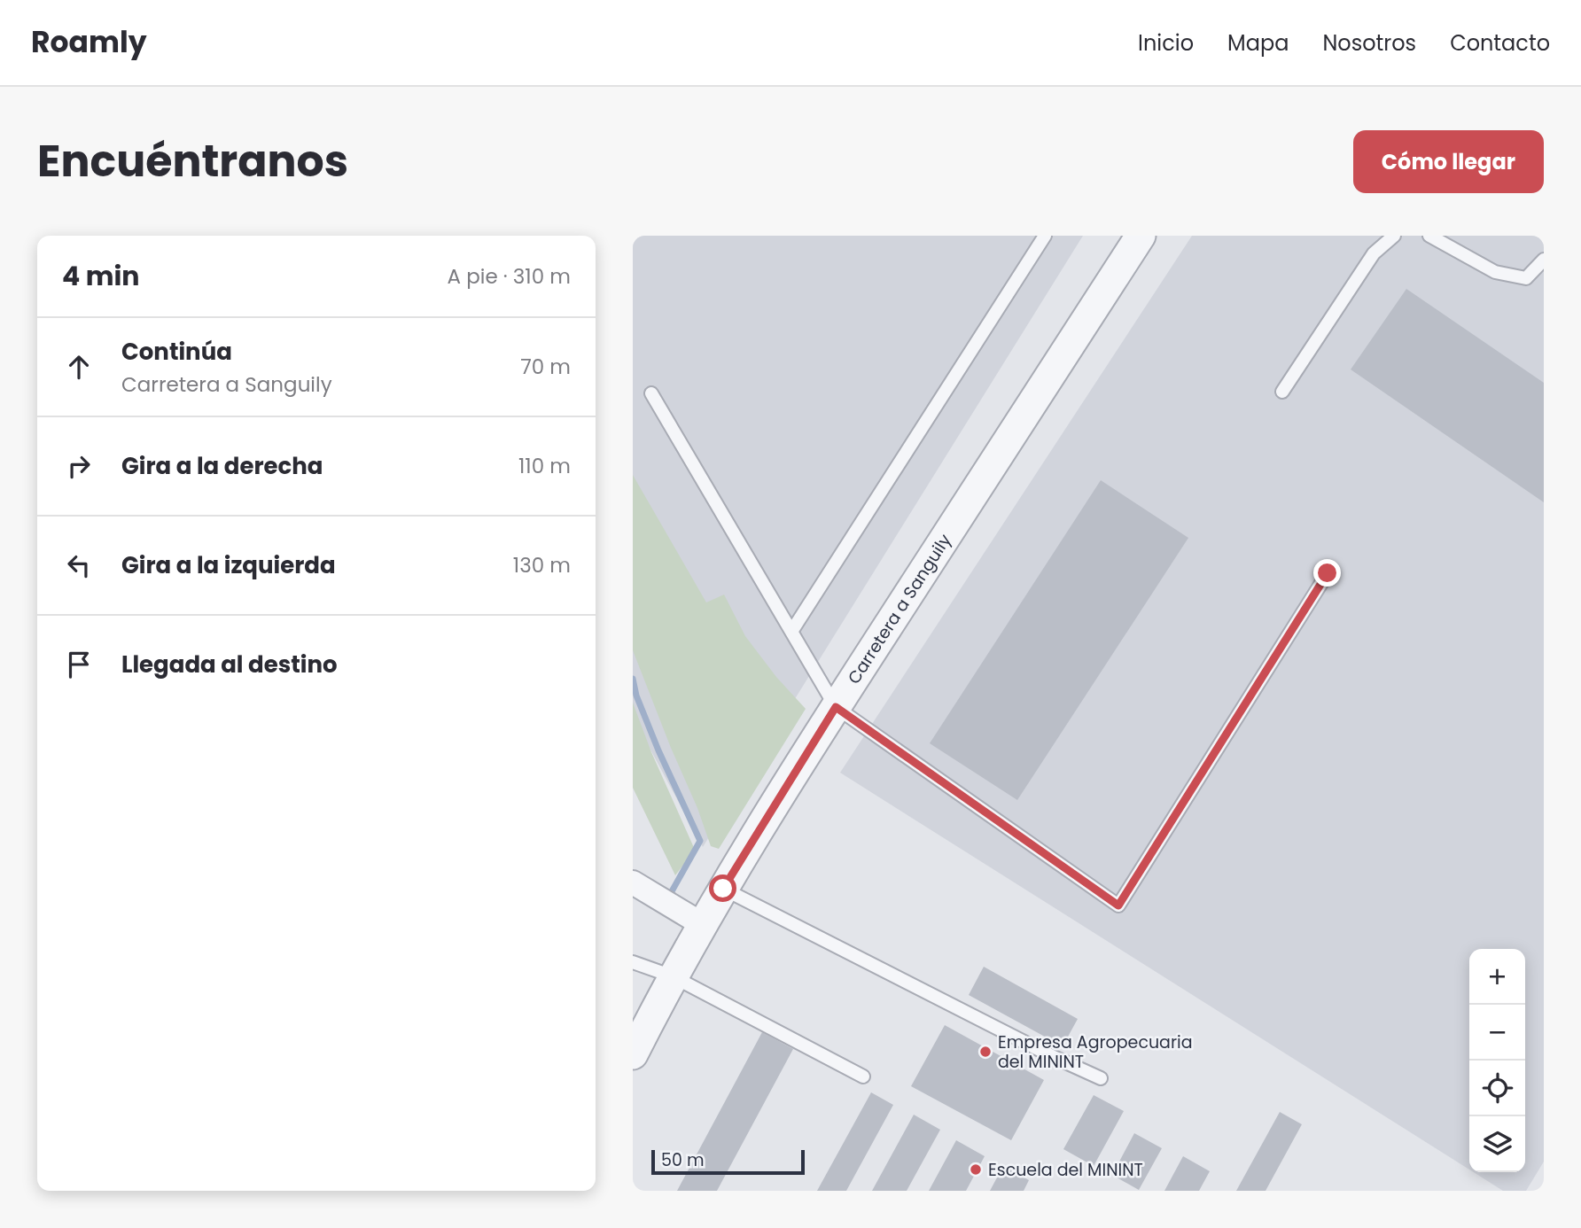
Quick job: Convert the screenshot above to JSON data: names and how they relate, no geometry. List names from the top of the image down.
{
  "streets": {
    "street": ["Carretera a Sanguily"]
  },
  "places": ["Empresa Agropecuaria del MININT", "Escuela del MININT"],
  "scale_bar": "50 m",
  "page": {
    "header": "Roamly",
    "nav": [
      "Inicio",
      "Mapa",
      "Nosotros",
      "Contacto"
    ],
    "title": "Encuéntranos",
    "buttons": "Cómo llegar",
    "heading": ["4 min", "A pie · 310 m"],
    "list": [
      ["Continúa", "Carretera a Sanguily", "70 m"],
      ["Gira a la derecha", "110 m"],
      ["Gira a la izquierda", "130 m"],
      "Llegada al destino"
    ],
    "map_buttons": ["+", "−"],
    "scale": "50 m"
  }
}
